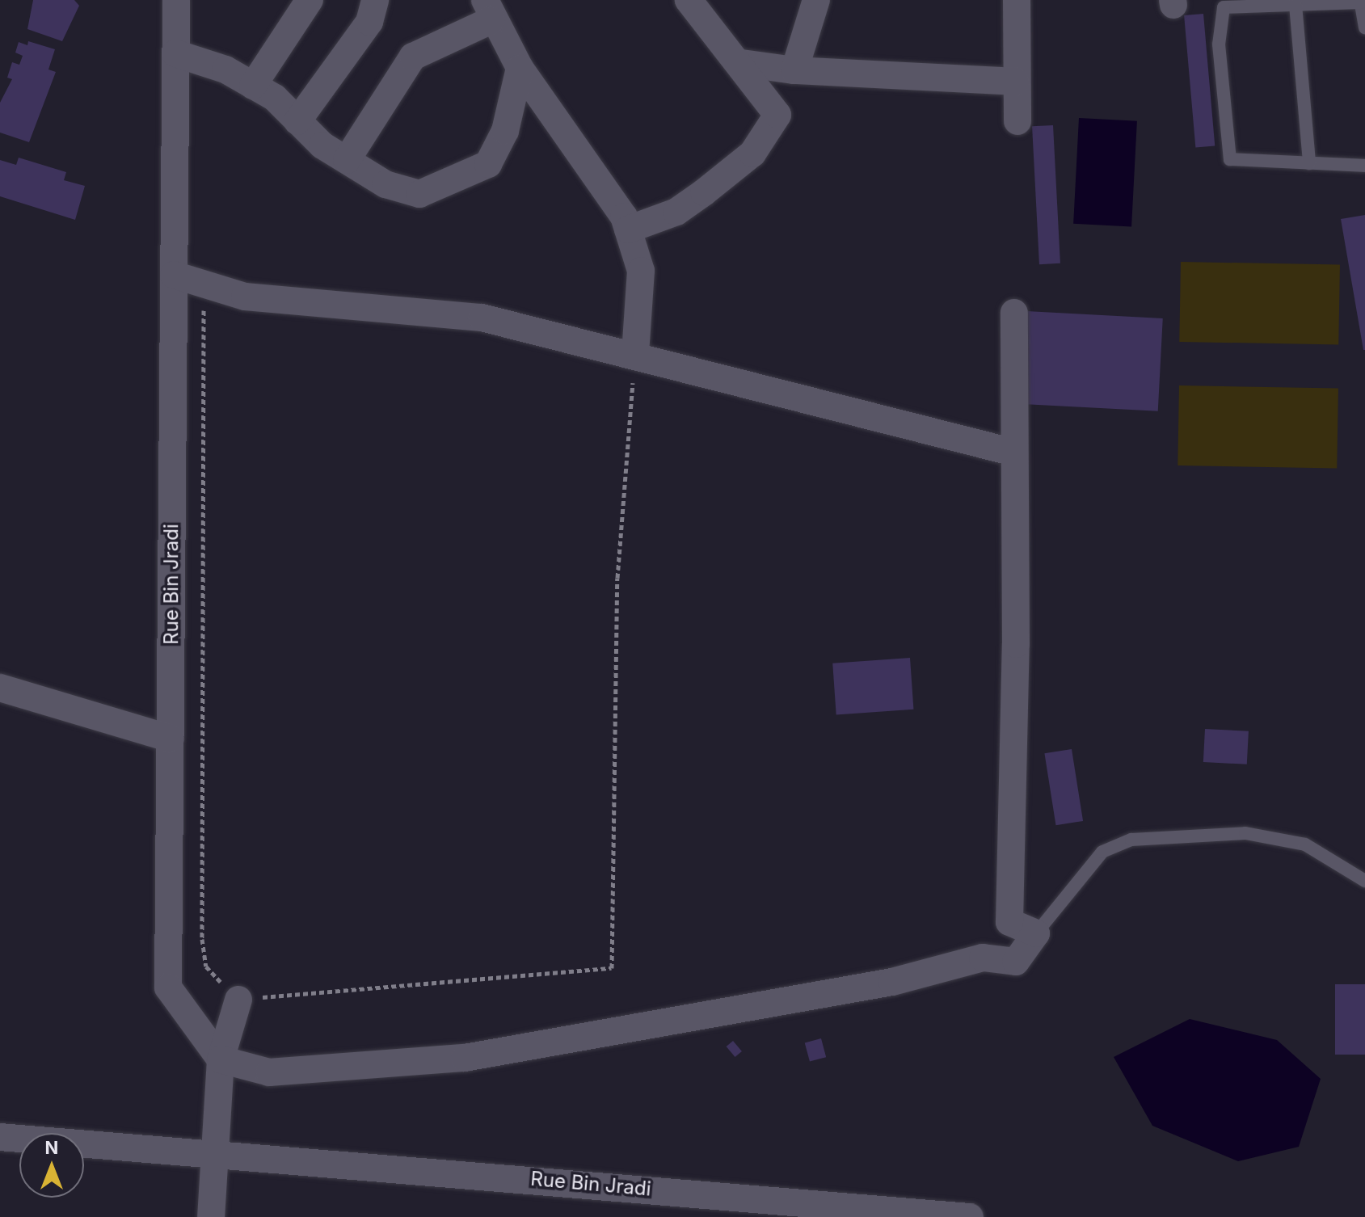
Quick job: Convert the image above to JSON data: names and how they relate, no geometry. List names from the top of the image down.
{
  "streets": {
    "street": ["Rue Bin Jradi"]
  },
  "north": "top"
}
